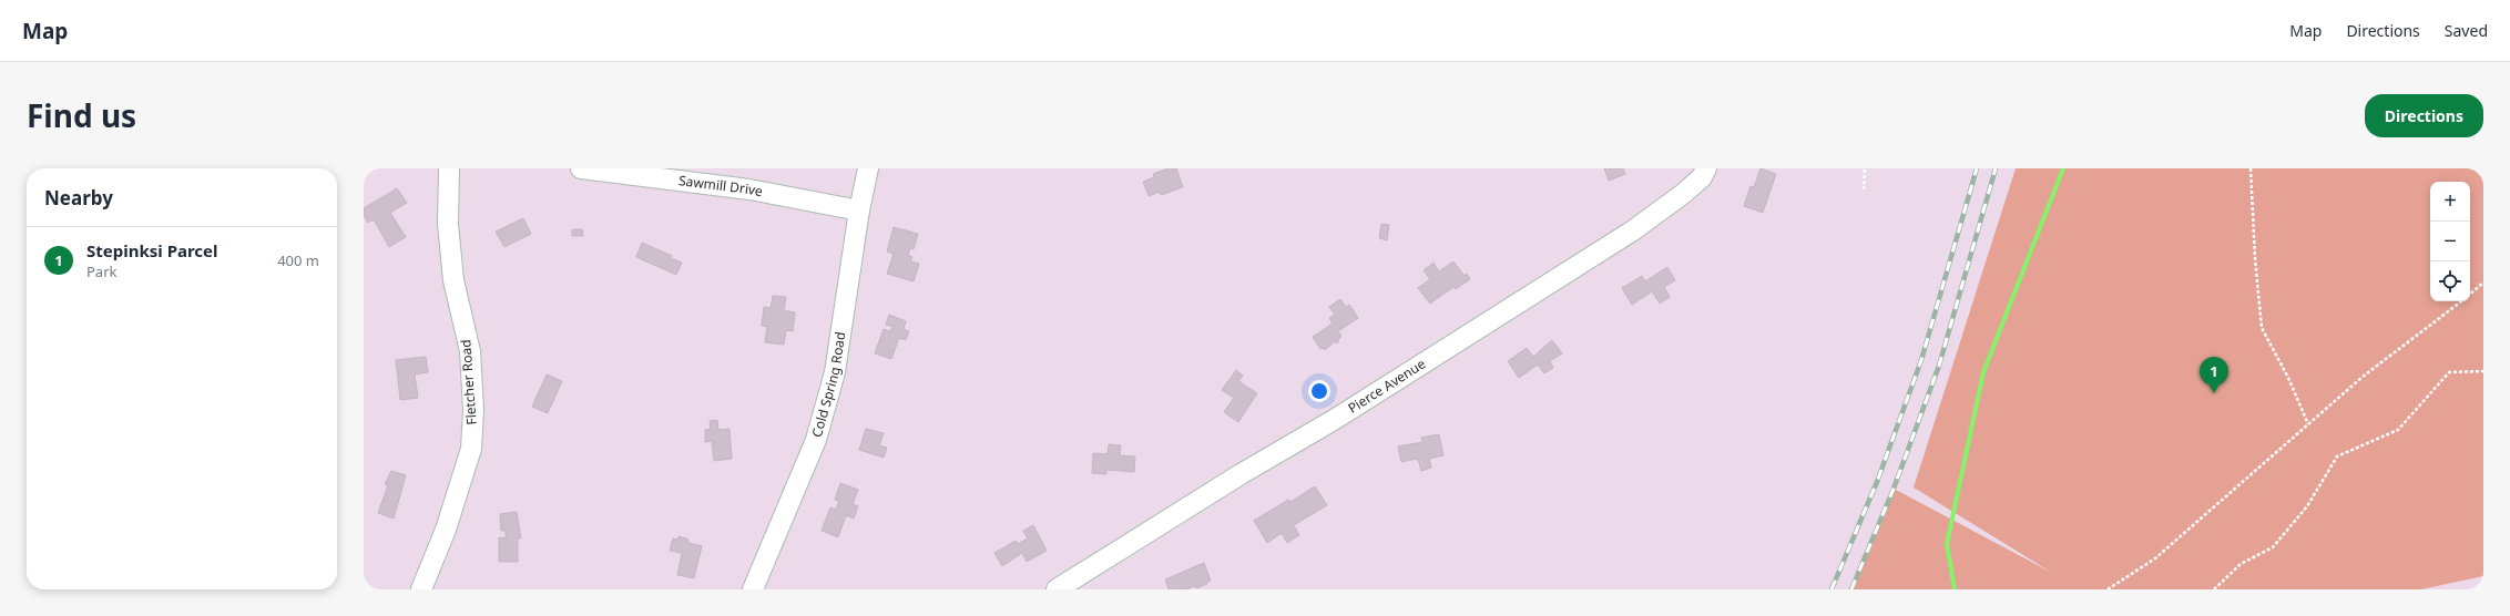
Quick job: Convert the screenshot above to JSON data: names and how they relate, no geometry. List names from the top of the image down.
{
  "streets": {
    "street": [
      "Sawmill Drive",
      "Fletcher Road",
      "Cold Spring Road",
      "Pierce Avenue"
    ]
  },
  "crossings": [
    ["Sawmill Drive", "Cold Spring Road"]
  ],
  "page": {
    "header": "Map",
    "nav": ["Map", "Directions", "Saved"],
    "title": "Find us",
    "buttons": "Directions",
    "heading": "Nearby",
    "map_buttons": ["+", "−"],
    "list": [
      {
        "mark": "1",
        "name": "Stepinksi Parcel",
        "note": "Park",
        "value": "400 m"
      }
    ],
    "pins": "1"
  }
}
